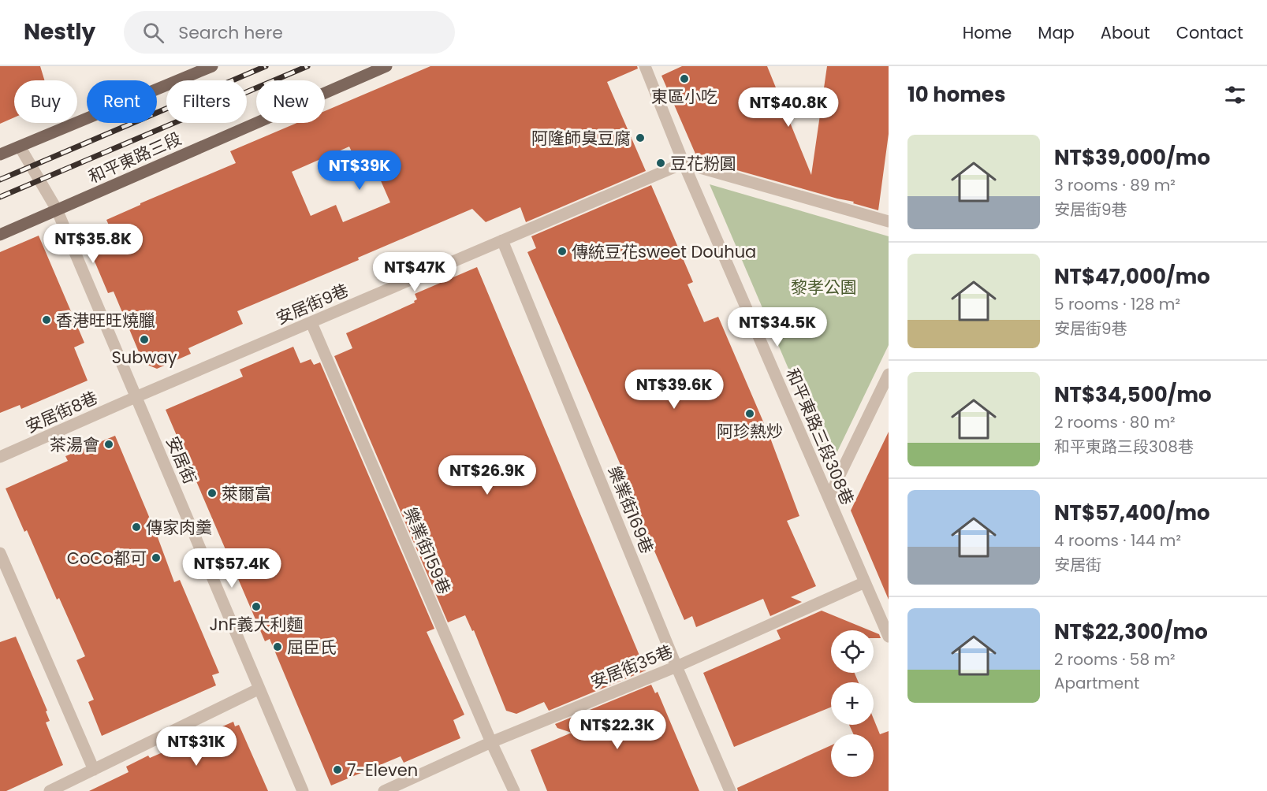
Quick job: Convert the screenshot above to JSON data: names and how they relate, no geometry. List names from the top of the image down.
{
  "streets": {
    "main road": ["和平東路三段"],
    "street": [
      "安居街9巷",
      "安居街8巷",
      "和平東路三段308巷",
      "安居街",
      "樂業街169巷",
      "樂業街159巷",
      "安居街35巷"
    ]
  },
  "crossings": [
    ["和平東路三段", "安居街"],
    ["安居街9巷", "安居街8巷"],
    ["安居街9巷", "和平東路三段308巷"],
    ["安居街9巷", "安居街"],
    ["安居街9巷", "樂業街169巷"],
    ["安居街9巷", "樂業街159巷"],
    ["安居街8巷", "安居街"],
    ["和平東路三段308巷", "安居街35巷"],
    ["樂業街169巷", "安居街35巷"],
    ["樂業街159巷", "安居街35巷"]
  ],
  "parks": ["黎孝公園"],
  "places": [
    "東區小吃",
    "阿隆師臭豆腐",
    "豆花粉圓",
    "傳統豆花sweet Douhua",
    "香港旺旺燒臘",
    "Subway",
    "阿珍熱炒",
    "茶湯會",
    "萊爾富",
    "傳家肉羹",
    "CoCo都可",
    "JnF義大利麵",
    "屈臣氏",
    "7-Eleven"
  ],
  "page": {
    "header": "Nestly",
    "search": "Search here",
    "nav": [
      "Home",
      "Map",
      "About",
      "Contact"
    ],
    "heading": "10 homes",
    "chip": [
      "Buy",
      "Rent",
      "Filters",
      "New"
    ],
    "price": [
      "NT$40.8K",
      "NT$39K",
      "NT$35.8K",
      "NT$47K",
      "NT$34.5K",
      "NT$39.6K",
      "NT$26.9K",
      "NT$57.4K",
      "NT$22.3K",
      "NT$31K"
    ],
    "list": [
      {
        "name": "NT$39,000/mo",
        "note": "3 rooms · 89 m² · 安居街9巷"
      },
      {
        "name": "NT$47,000/mo",
        "note": "5 rooms · 128 m² · 安居街9巷"
      },
      {
        "name": "NT$34,500/mo",
        "note": "2 rooms · 80 m² · 和平東路三段308巷"
      },
      {
        "name": "NT$57,400/mo",
        "note": "4 rooms · 144 m² · 安居街"
      },
      {
        "name": "NT$22,300/mo",
        "note": "2 rooms · 58 m² · Apartment"
      }
    ],
    "map_buttons": ["+", "−"]
  }
}
